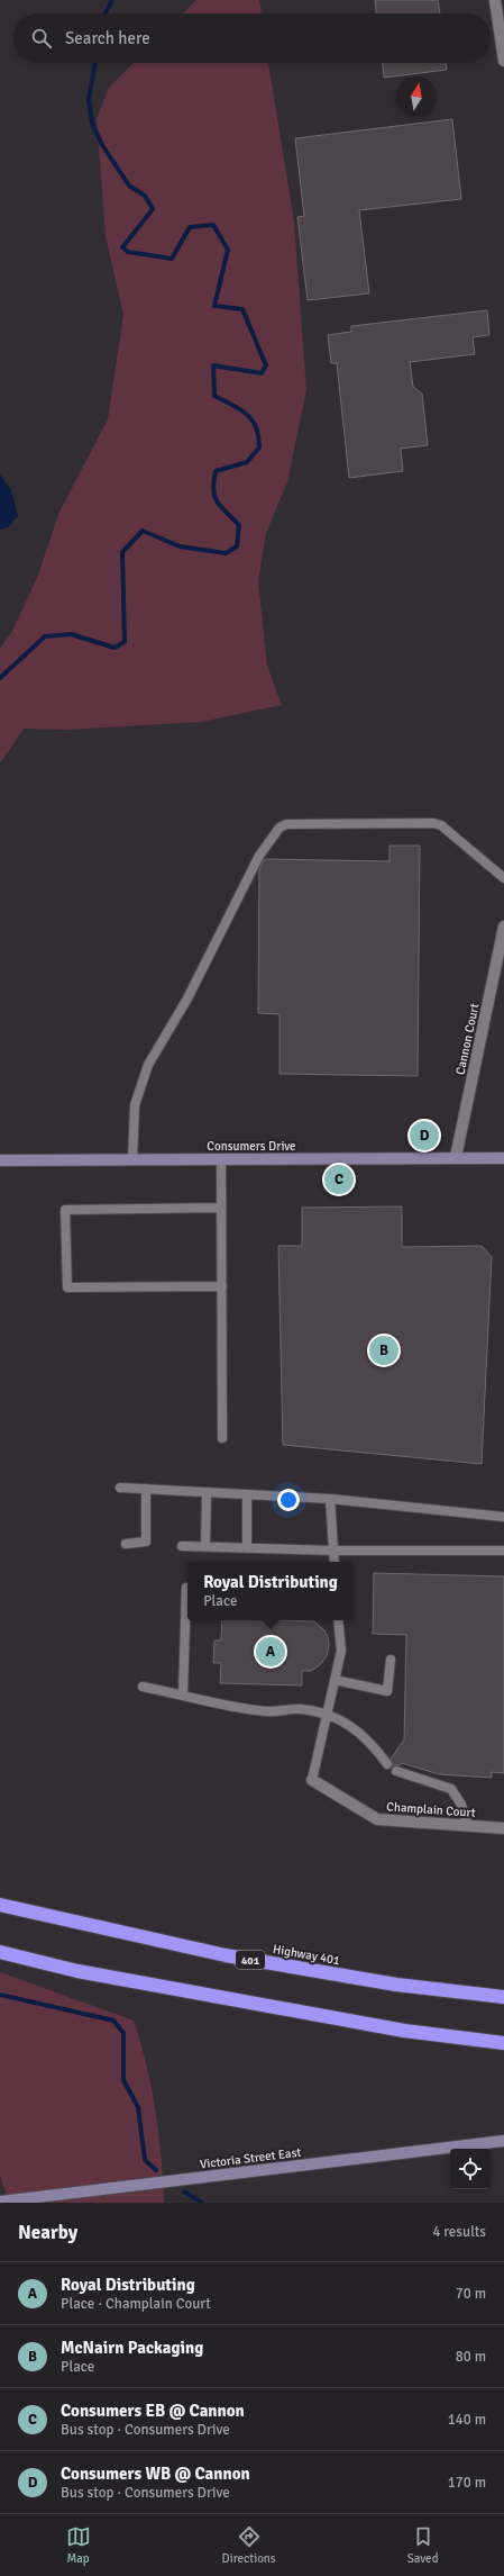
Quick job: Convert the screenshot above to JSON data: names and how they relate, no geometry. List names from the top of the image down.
{
  "streets": {
    "highway": ["Highway 401", "401"],
    "main road": ["Consumers Drive", "Victoria Street East"],
    "street": ["Cannon Court", "Champlain Court"]
  },
  "crossings": [
    ["Cannon Court", "Consumers Drive"]
  ],
  "north": "top",
  "page": {
    "search": "Search here",
    "pins": [
      "D",
      "C",
      "B",
      "A"
    ],
    "popup": ["Royal Distributing", "Place"],
    "heading": ["Nearby", "4 results"],
    "list": [
      {
        "mark": "A",
        "name": "Royal Distributing",
        "note": "Place · Champlain Court",
        "value": "70 m"
      },
      {
        "mark": "B",
        "name": "McNairn Packaging",
        "note": "Place",
        "value": "80 m"
      },
      {
        "mark": "C",
        "name": "Consumers EB @ Cannon",
        "note": "Bus stop · Consumers Drive",
        "value": "140 m"
      },
      {
        "mark": "D",
        "name": "Consumers WB @ Cannon",
        "note": "Bus stop · Consumers Drive",
        "value": "170 m"
      }
    ],
    "nav": ["Map", "Directions", "Saved"]
  }
}
